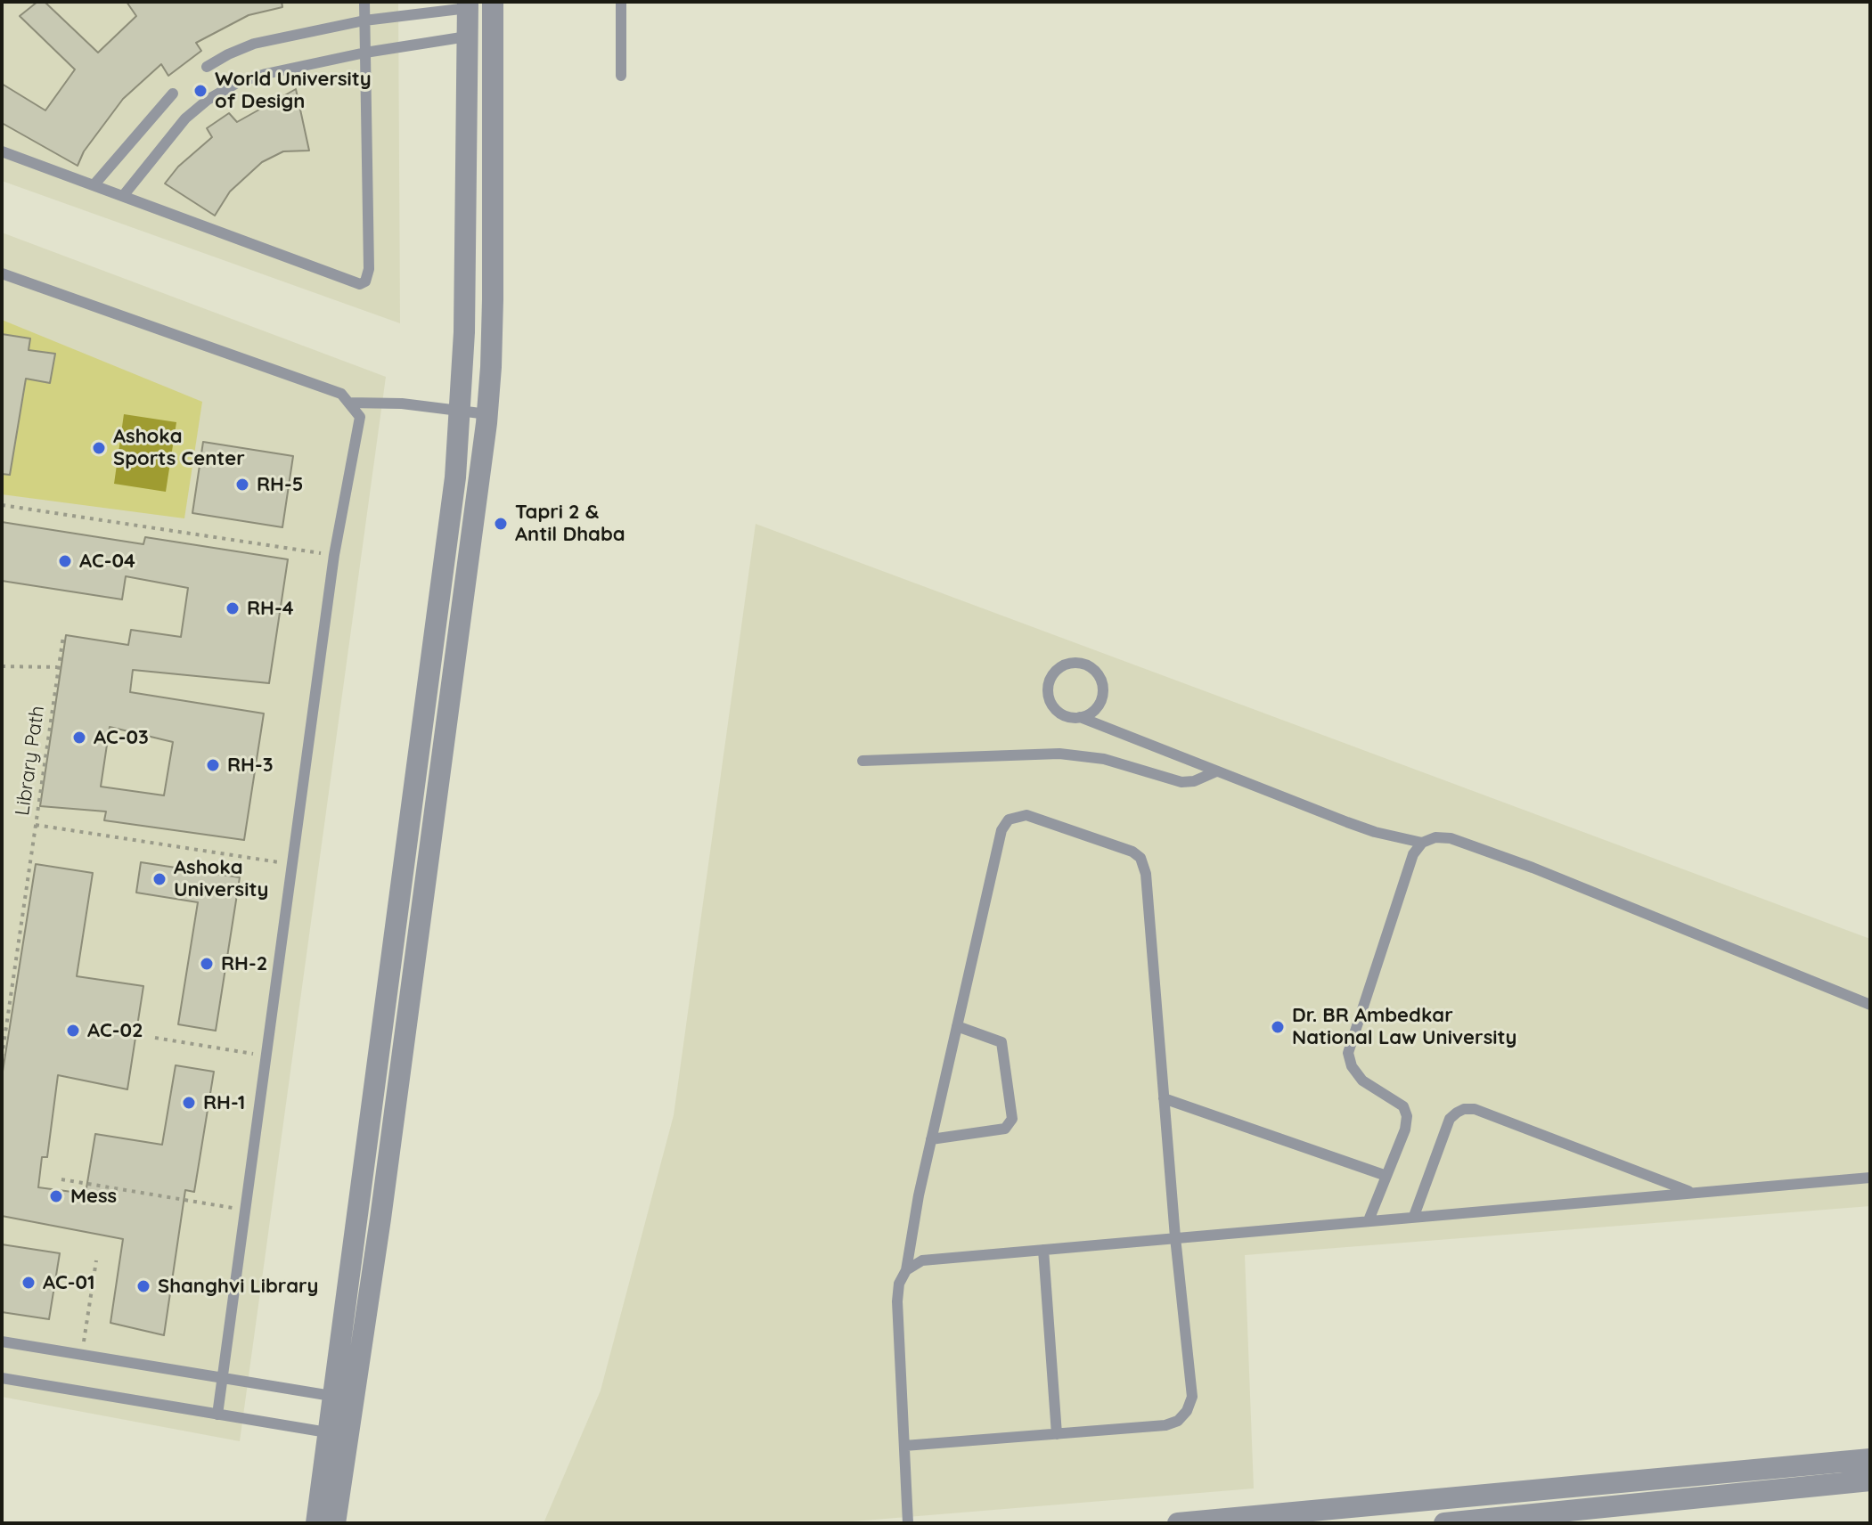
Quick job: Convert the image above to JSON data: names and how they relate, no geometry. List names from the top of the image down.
{
  "streets": {
    "path": ["Library Path"]
  },
  "places": [
    "World University of Design",
    "Ashoka Sports Center",
    "RH-5",
    "Tapri 2 & Antil Dhaba",
    "AC-04",
    "RH-4",
    "AC-03",
    "RH-3",
    "Ashoka University",
    "RH-2",
    "Dr. BR Ambedkar National Law University",
    "AC-02",
    "RH-1",
    "Mess",
    "AC-01",
    "Shanghvi Library"
  ]
}
